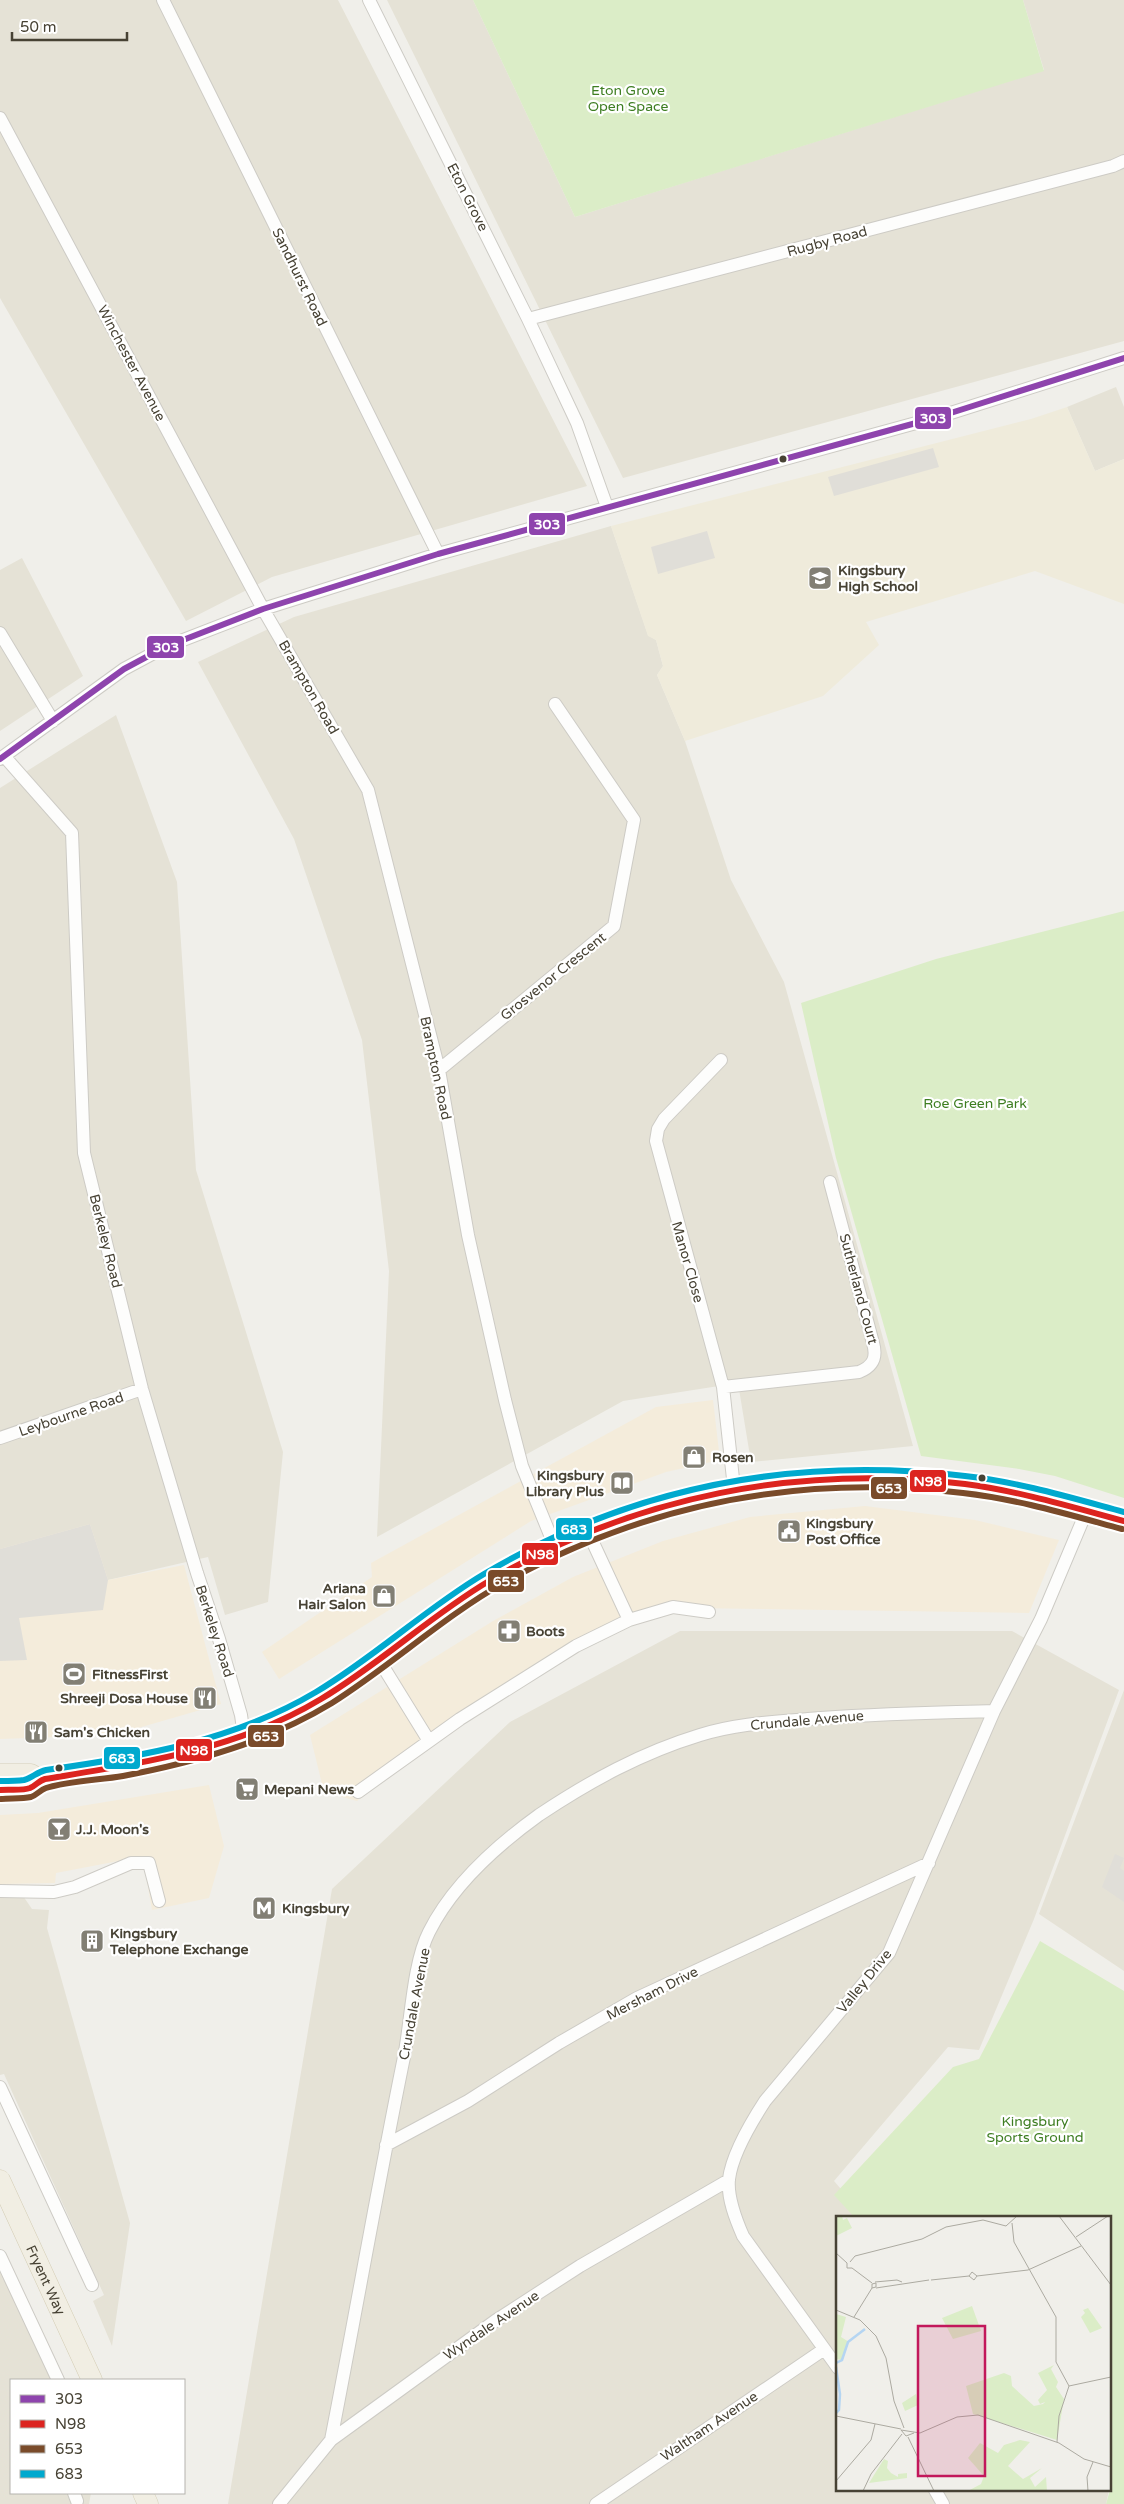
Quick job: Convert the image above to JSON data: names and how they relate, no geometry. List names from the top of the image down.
{
  "streets": {
    "main road": ["Fryent Way"],
    "street": [
      "Eton Grove",
      "Rugby Road",
      "Sandhurst Road",
      "Winchester Avenue",
      "Brampton Road",
      "Grosvenor Crescent",
      "Berkeley Road",
      "Manor Close",
      "Sutherland Court",
      "Leybourne Road",
      "Crundale Avenue",
      "Valley Drive",
      "Mersham Drive",
      "Wyndale Avenue",
      "Waltham Avenue"
    ]
  },
  "crossings": [
    ["Eton Grove", "Rugby Road"],
    ["Winchester Avenue", "Brampton Road"],
    ["Brampton Road", "Grosvenor Crescent"],
    ["Berkeley Road", "Leybourne Road"],
    ["Manor Close", "Sutherland Court"],
    ["Crundale Avenue", "Valley Drive"],
    ["Crundale Avenue", "Mersham Drive"],
    ["Crundale Avenue", "Wyndale Avenue"],
    ["Valley Drive", "Mersham Drive"],
    ["Valley Drive", "Wyndale Avenue"],
    ["Valley Drive", "Waltham Avenue"]
  ],
  "parks": ["Eton Grove Open Space", "Roe Green Park", "Kingsbury Sports Ground"],
  "places": {
    "school or university": ["Kingsbury High School"],
    "shop": ["Rosen", "Ariana Hair Salon"],
    "library": ["Kingsbury Library Plus"],
    "public building": ["Kingsbury Post Office"],
    "pharmacy": ["Boots"],
    "sports": ["FitnessFirst"],
    "restaurant": ["Shreeji Dosa House", "Sam's Chicken"],
    "supermarket": ["Mepani News"],
    "bar": ["J.J. Moon's"],
    "metro station": ["Kingsbury"],
    "building": ["Kingsbury Telephone Exchange"]
  },
  "lines": [
    "transit line 303",
    "transit line 683",
    "transit line N98",
    "transit line 653"
  ],
  "legend": [
    "303",
    "N98",
    "653",
    "683"
  ],
  "scale_bar": "50 m"
}
